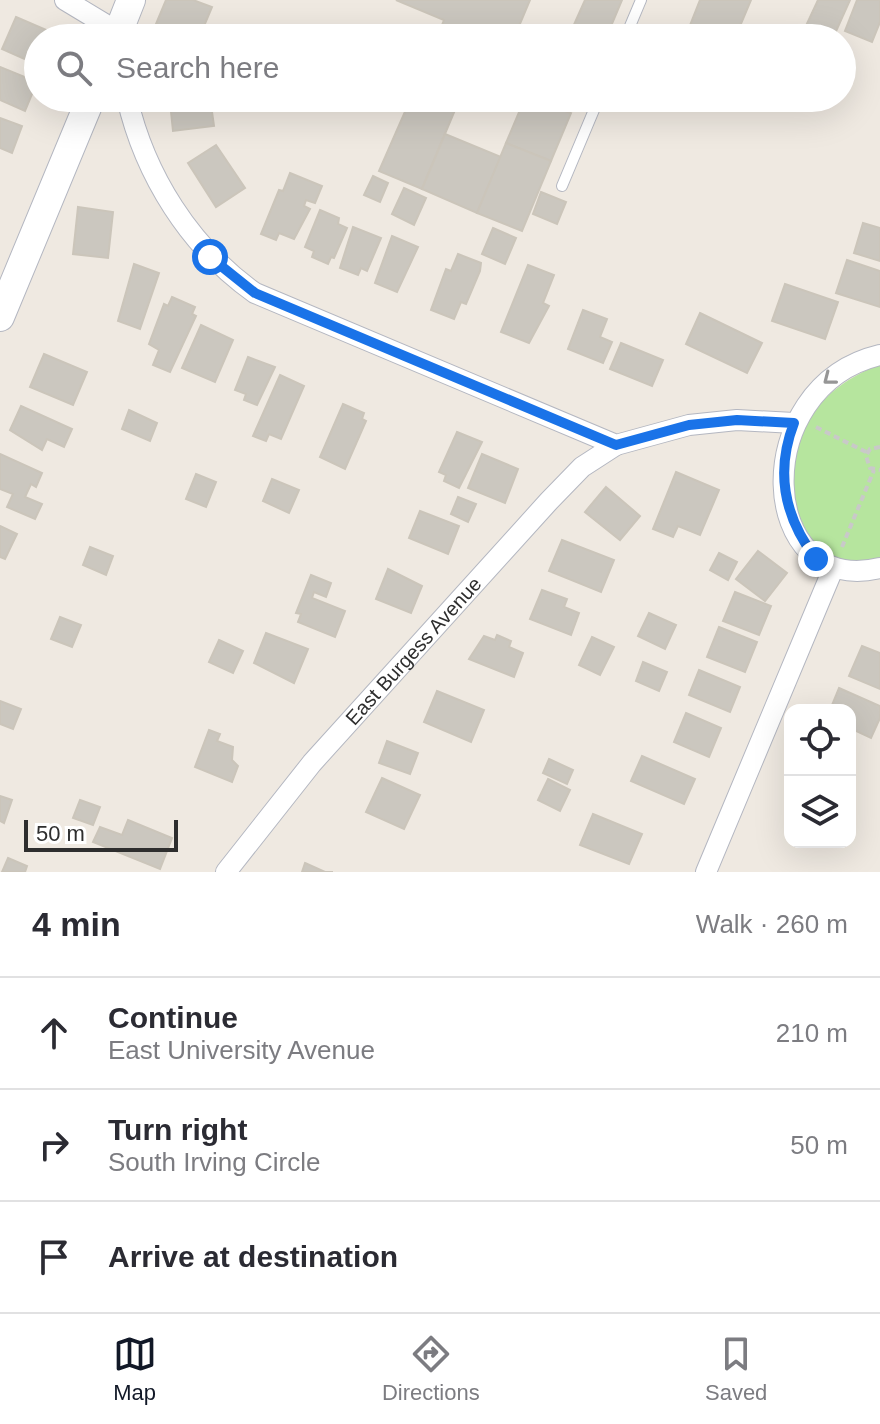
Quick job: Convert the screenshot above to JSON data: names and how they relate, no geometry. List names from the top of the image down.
{
  "streets": {
    "street": ["East Burgess Avenue"]
  },
  "scale_bar": "50 m",
  "page": {
    "search": "Search here",
    "scale": "50 m",
    "heading": ["4 min", "Walk · 260 m"],
    "list": [
      ["Continue", "East University Avenue", "210 m"],
      ["Turn right", "South Irving Circle", "50 m"],
      "Arrive at destination"
    ],
    "nav": ["Map", "Directions", "Saved"]
  }
}
